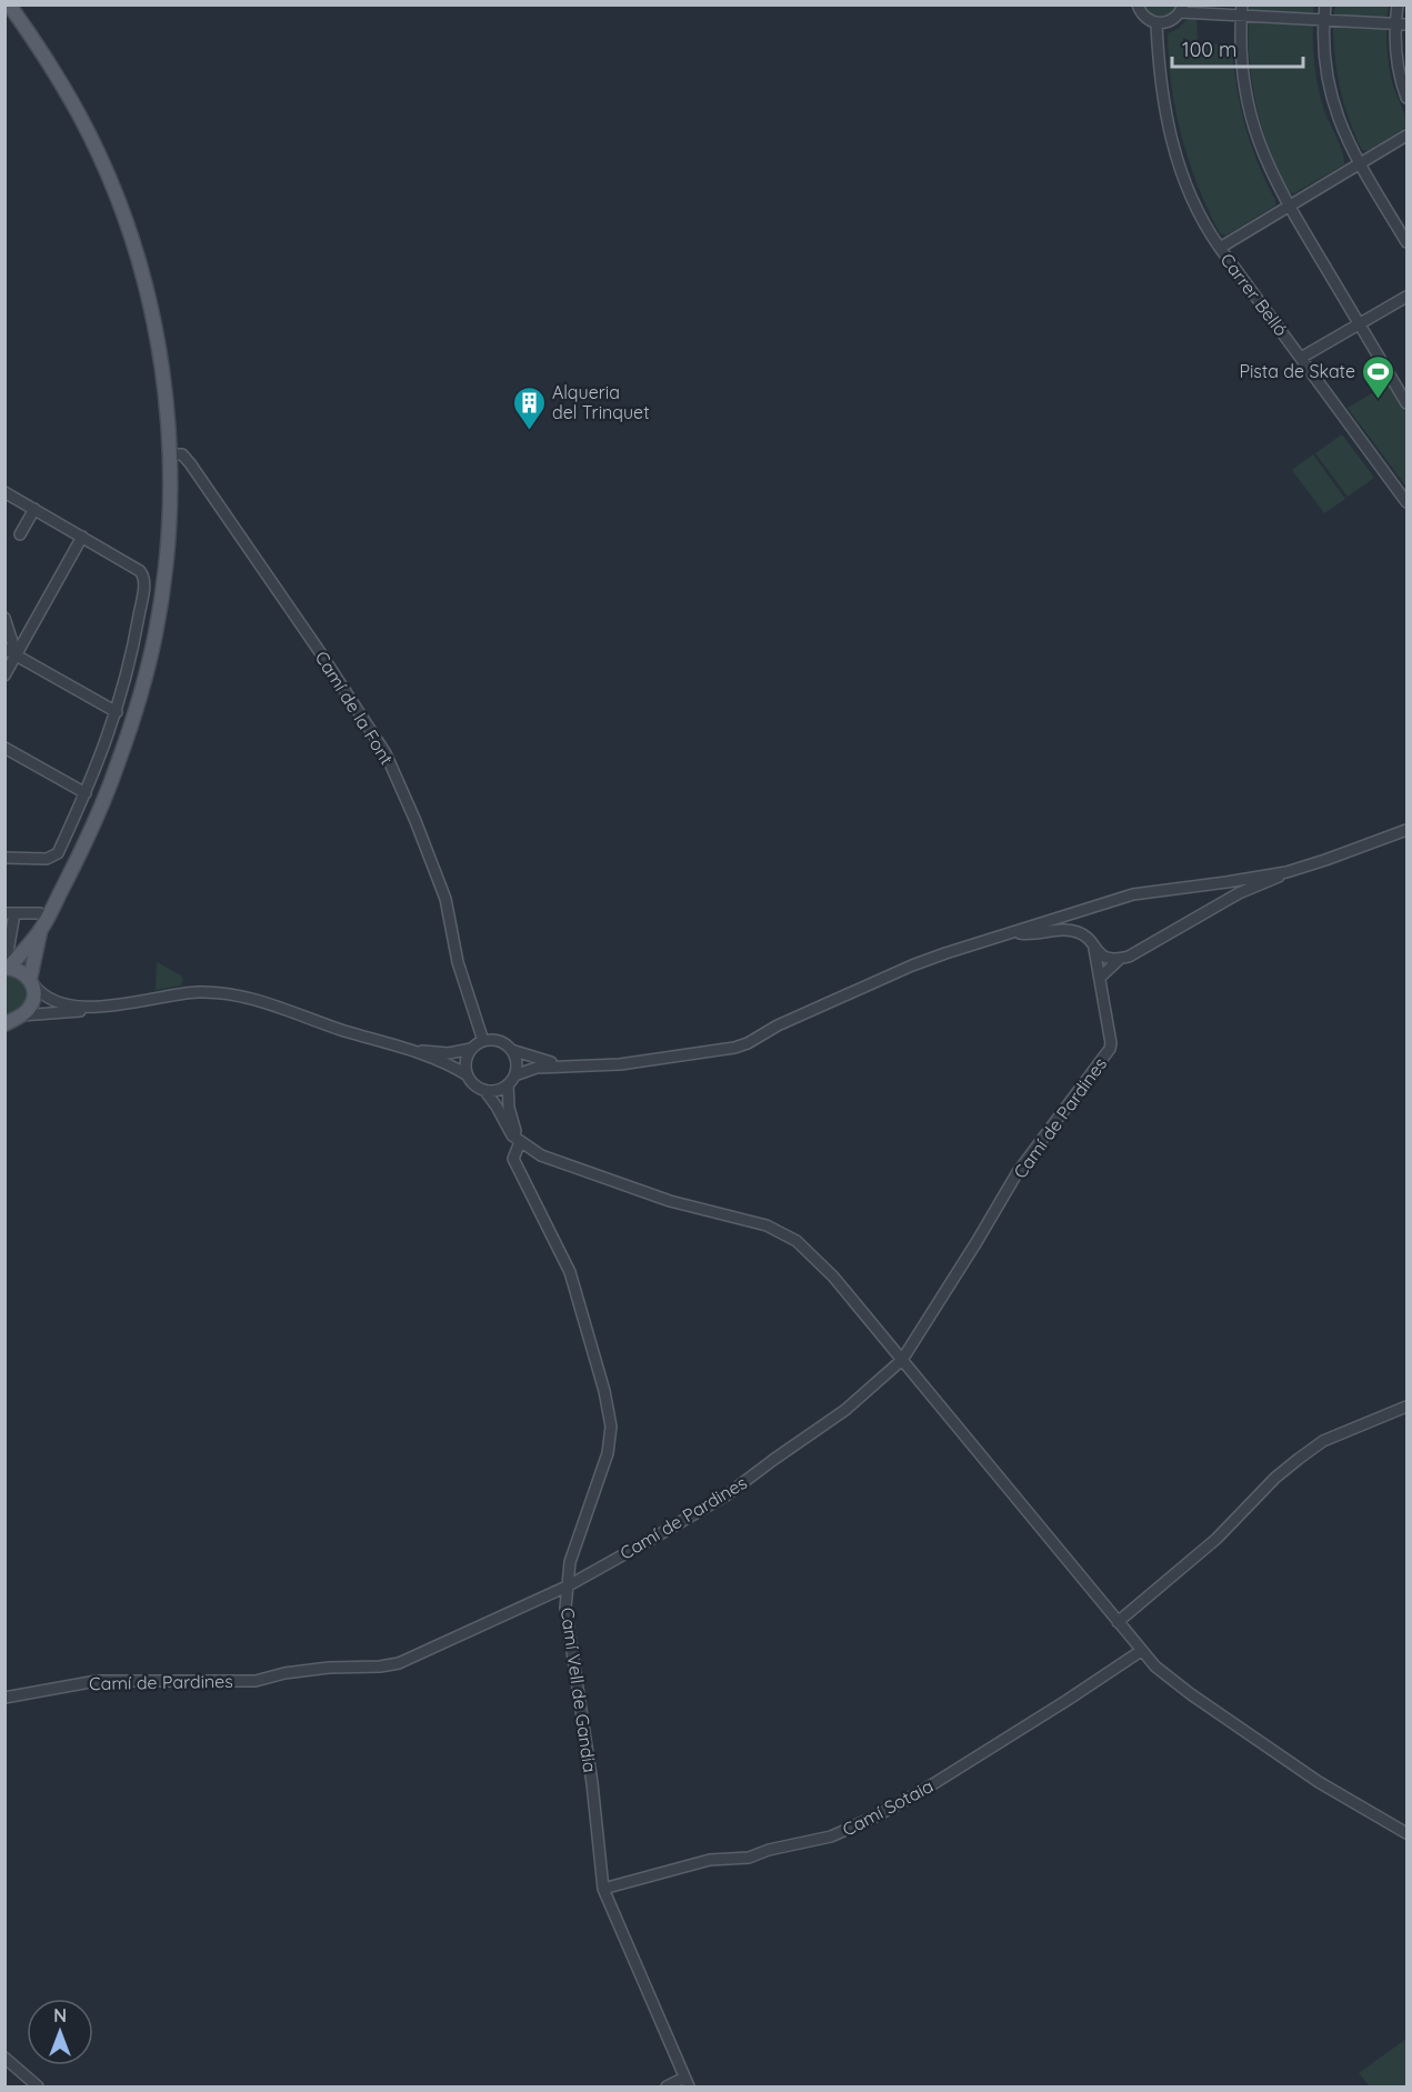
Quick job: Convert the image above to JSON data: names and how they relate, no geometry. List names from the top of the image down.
{
  "streets": {
    "street": [
      "Carrer Belló",
      "Camí de la Font",
      "Camí de Pardines",
      "Camí Vell de Gandia",
      "Camí Sotaia"
    ]
  },
  "crossings": [
    ["Camí de la Font", "Camí Vell de Gandia"],
    ["Camí de Pardines", "Camí Vell de Gandia"],
    ["Camí Vell de Gandia", "Camí Sotaia"]
  ],
  "places": {
    "sports": ["Pista de Skate"],
    "building": ["Alqueria del Trinquet"]
  },
  "scale_bar": "100 m",
  "north": "top"
}
